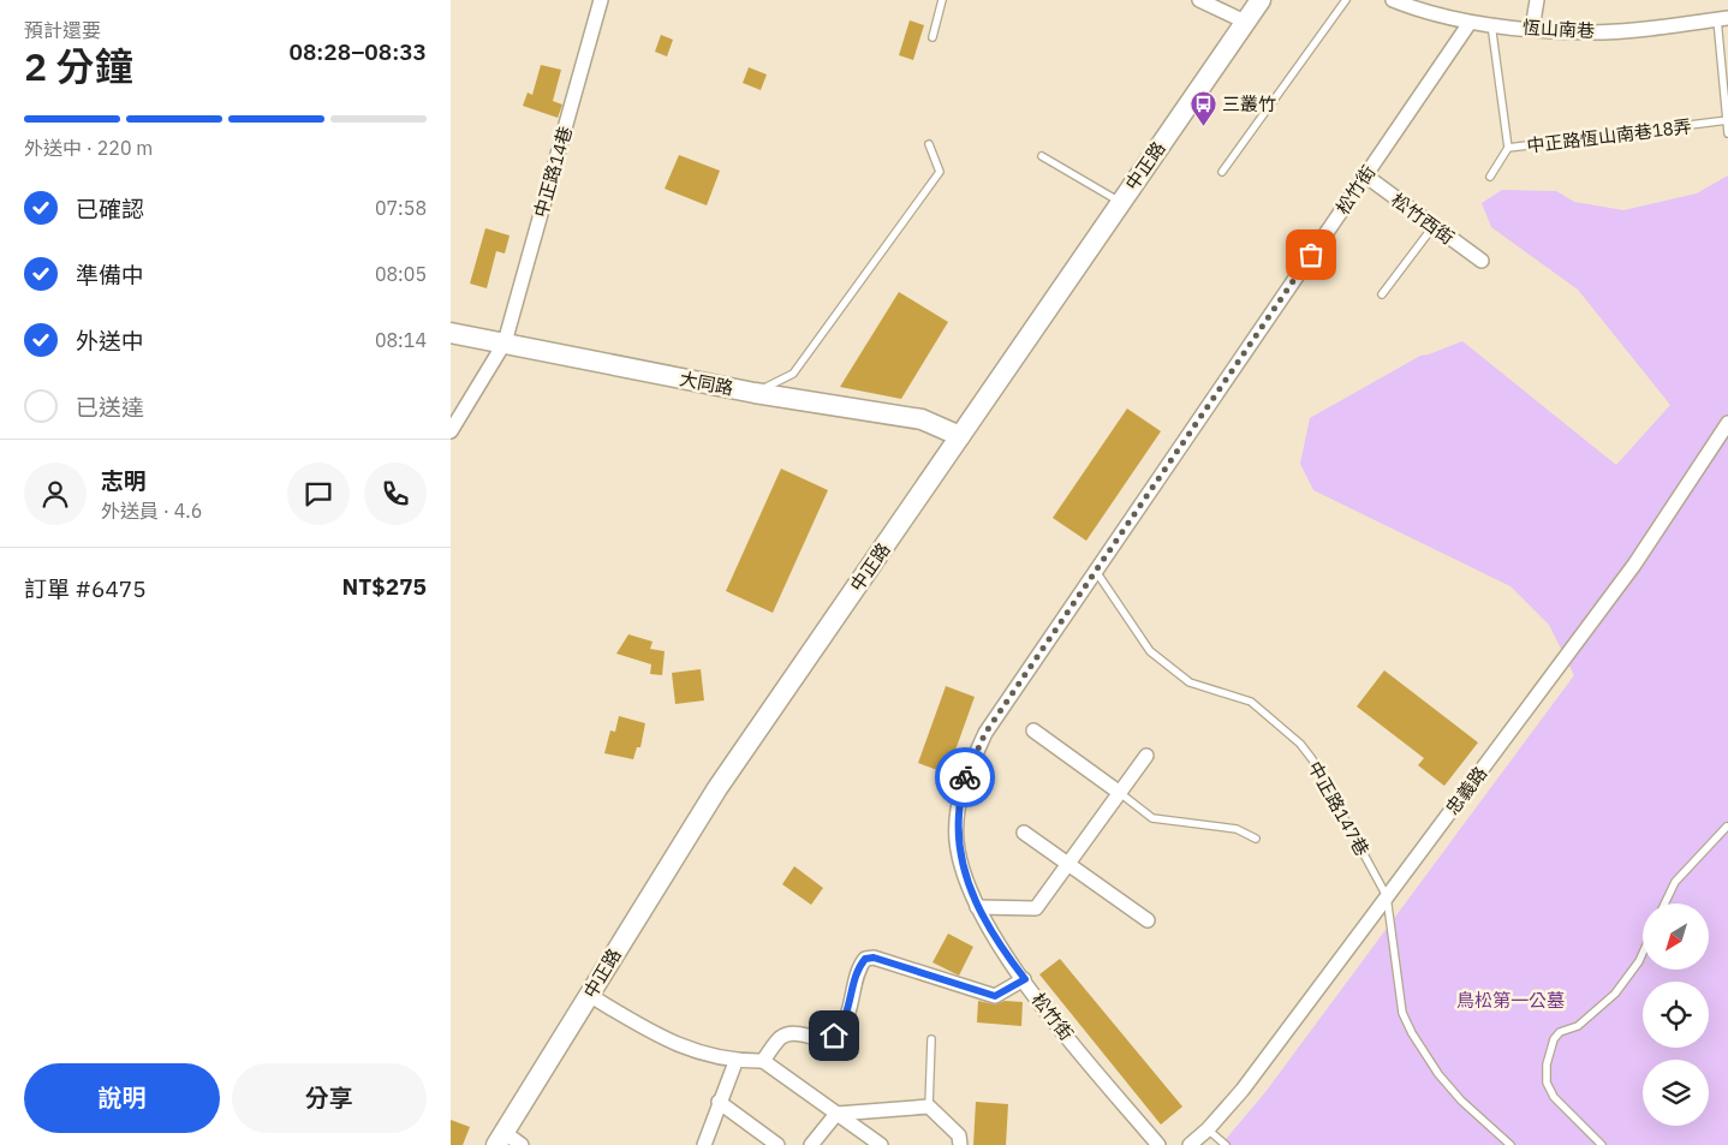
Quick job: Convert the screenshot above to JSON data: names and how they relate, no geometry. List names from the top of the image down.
{
  "streets": {
    "main road": ["中正路", "大同路"],
    "street": [
      "恆山南巷",
      "中正路14巷",
      "松竹街",
      "松竹西街",
      "忠義路"
    ],
    "lane": ["中正路恆山南巷18弄", "中正路147巷"]
  },
  "crossings": [
    ["恆山南巷", "中正路恆山南巷18弄"],
    ["恆山南巷", "松竹街"],
    ["中正路", "大同路"],
    ["中正路14巷", "大同路"],
    ["松竹街", "松竹西街"],
    ["松竹街", "中正路147巷"],
    ["忠義路", "中正路147巷"]
  ],
  "parks": ["鳥松第一公墓"],
  "places": {
    "bus stop": ["三叢竹"]
  },
  "north": "bottom left",
  "page": {
    "heading": ["2 分鐘", "預計還要", "08:28–08:33"],
    "panel": [
      "志明",
      "外送員 · 4.6",
      "訂單 #6475",
      "NT$275"
    ],
    "bar": "外送中 · 220 m",
    "list": [
      ["已確認", "07:58"],
      ["準備中", "08:05"],
      ["外送中", "08:14"],
      "已送達"
    ],
    "buttons": ["說明", "分享"]
  }
}
